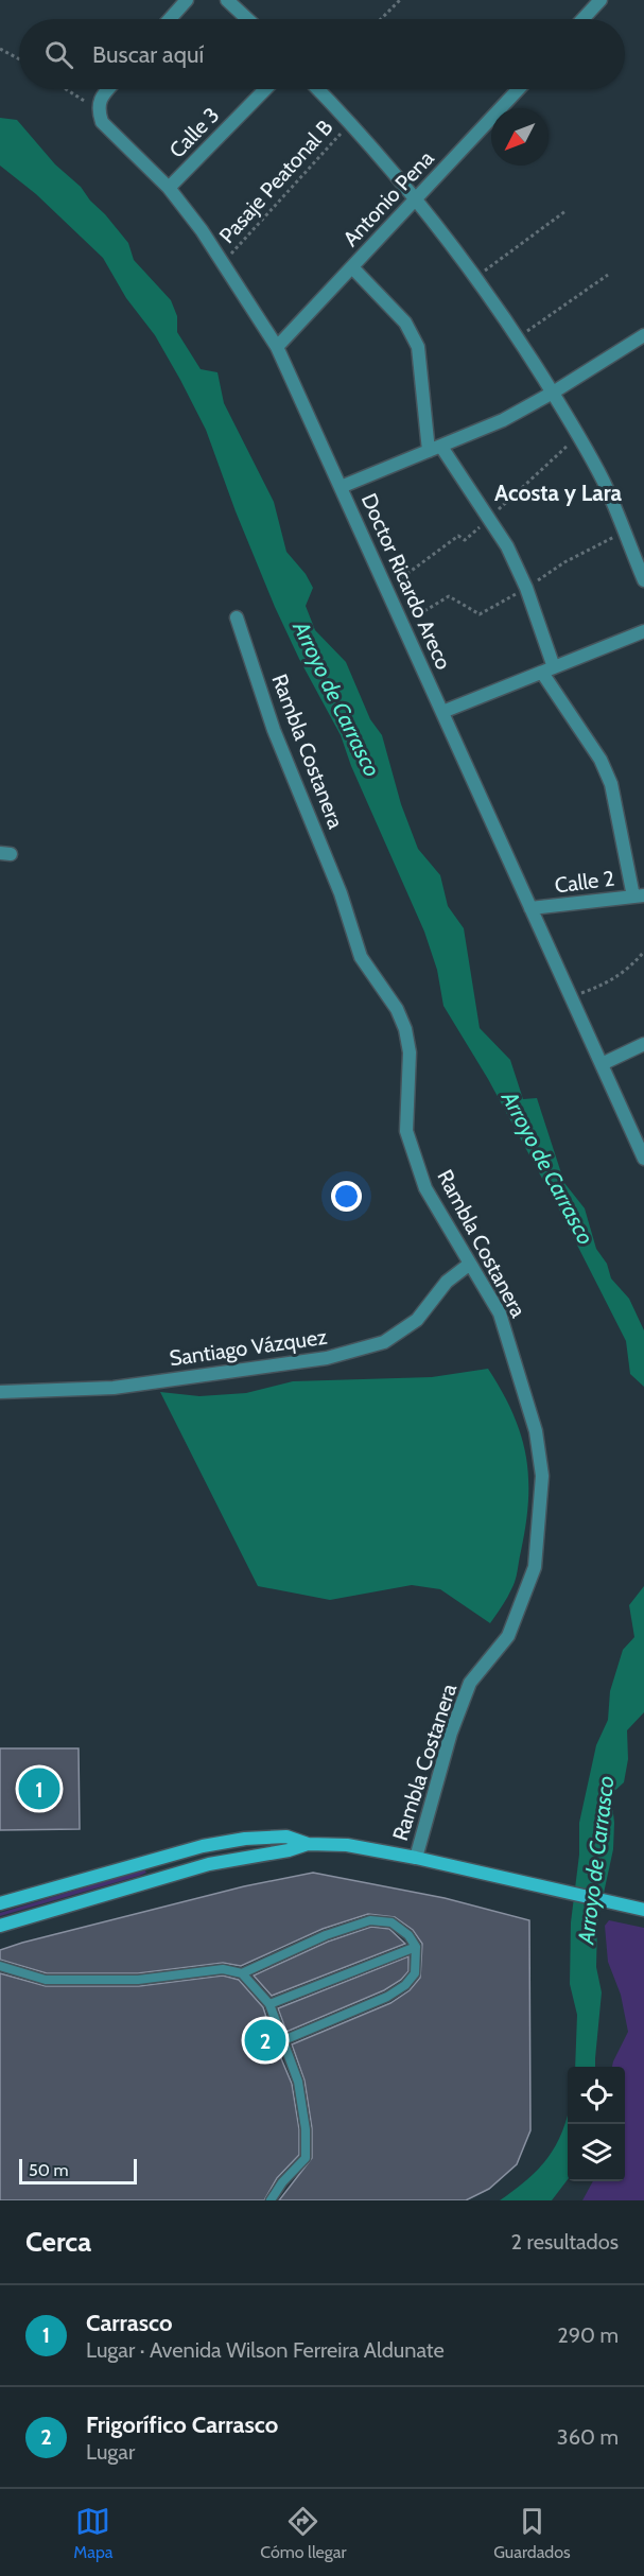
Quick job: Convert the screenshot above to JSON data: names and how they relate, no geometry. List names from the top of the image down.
{
  "streets": {
    "street": [
      "Calle 3",
      "Antonio Pena",
      "Doctor Ricardo Areco",
      "Rambla Costanera",
      "Calle 2",
      "Santiago Vázquez"
    ],
    "path": ["Pasaje Peatonal B"]
  },
  "crossings": [
    ["Calle 3", "Doctor Ricardo Areco"],
    ["Pasaje Peatonal B", "Doctor Ricardo Areco"],
    ["Antonio Pena", "Doctor Ricardo Areco"],
    ["Doctor Ricardo Areco", "Calle 2"],
    ["Rambla Costanera", "Santiago Vázquez"]
  ],
  "districts": ["Acosta y Lara"],
  "water": ["Arroyo de Carrasco"],
  "scale_bar": "50 m",
  "north": "bottom left",
  "page": {
    "search": "Buscar aquí",
    "pins": ["1", "2"],
    "scale": "50 m",
    "heading": ["Cerca", "2 resultados"],
    "list": [
      {
        "mark": "1",
        "name": "Carrasco",
        "note": "Lugar · Avenida Wilson Ferreira Aldunate",
        "value": "290 m"
      },
      {
        "mark": "2",
        "name": "Frigorífico Carrasco",
        "note": "Lugar",
        "value": "360 m"
      }
    ],
    "nav": ["Mapa", "Cómo llegar", "Guardados"]
  }
}
